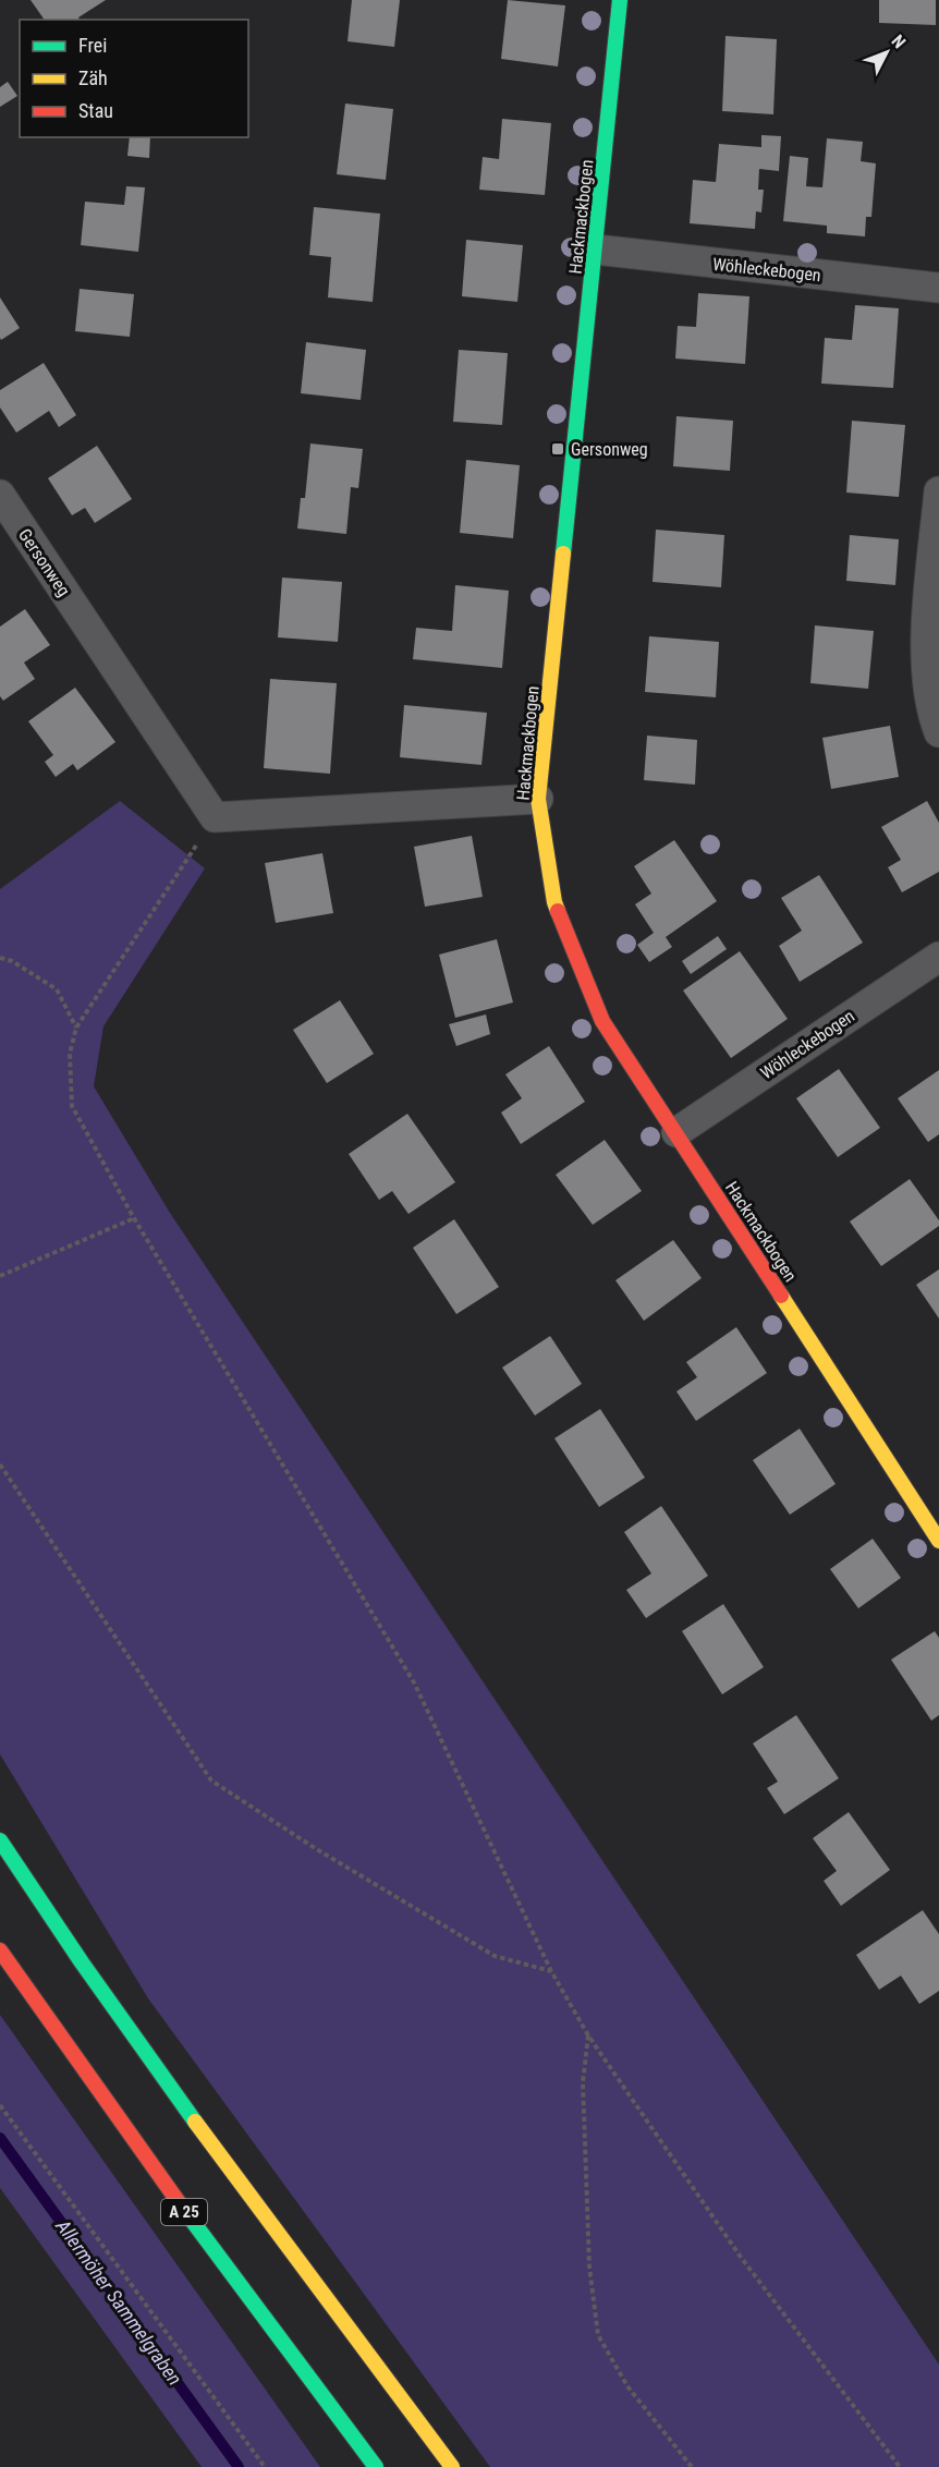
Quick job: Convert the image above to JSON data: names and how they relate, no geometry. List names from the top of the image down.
{
  "streets": {
    "main road": ["Hackmackbogen", "A 25"],
    "street": ["Wöhleckebogen", "Gersonweg"]
  },
  "crossings": [
    ["Hackmackbogen", "Wöhleckebogen"]
  ],
  "water": ["Allermöher Sammelgraben"],
  "places": {
    "transit": ["Gersonweg"]
  },
  "legend": ["Frei", "Zäh", "Stau"],
  "north": "top right"
}
